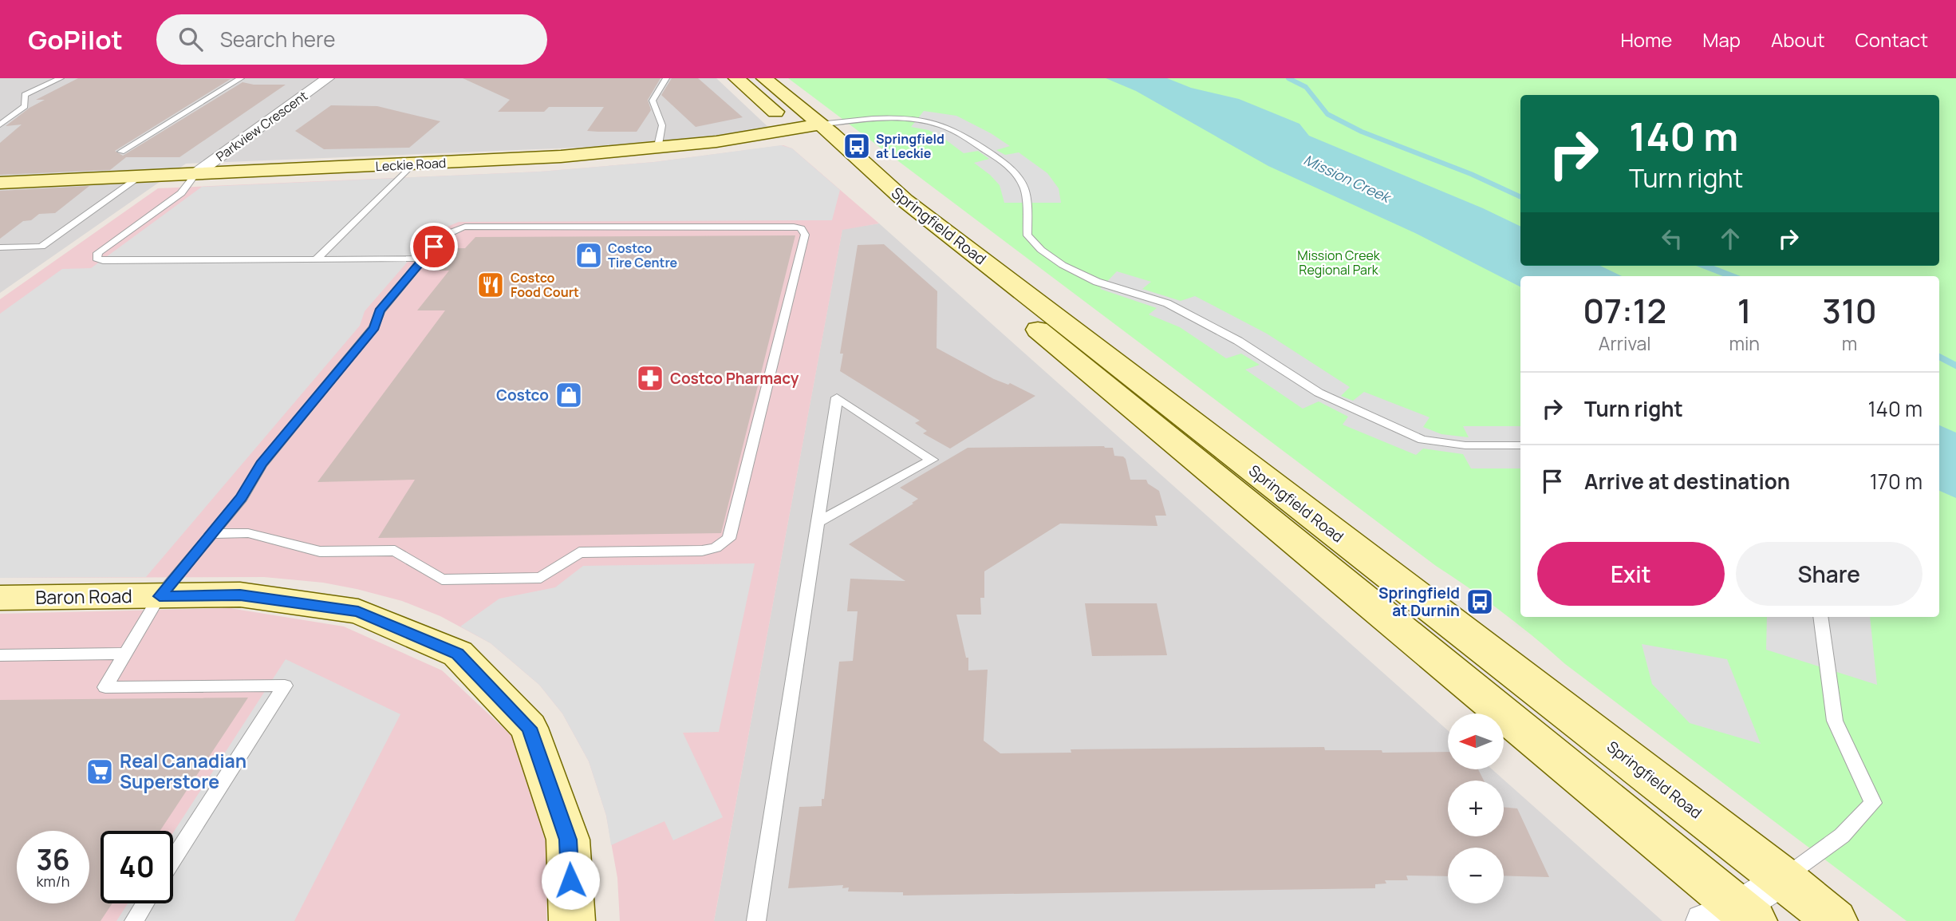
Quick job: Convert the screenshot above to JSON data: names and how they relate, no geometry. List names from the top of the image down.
{
  "streets": {
    "main road": ["Leckie Road", "Springfield Road", "Baron Road"],
    "street": ["Parkview Crescent"]
  },
  "crossings": [
    ["Parkview Crescent", "Leckie Road"],
    ["Leckie Road", "Springfield Road"]
  ],
  "water": ["Mission Creek"],
  "parks": ["Mission Creek Regional Park"],
  "places": {
    "bus stop": ["Springfield at Leckie", "Springfield at Durnin"],
    "shop": ["Costco Tire Centre", "Costco"],
    "restaurant": ["Costco Food Court"],
    "pharmacy": ["Costco Pharmacy"],
    "supermarket": ["Real Canadian Superstore"]
  },
  "north": "left",
  "page": {
    "header": "GoPilot",
    "search": "Search here",
    "nav": [
      "Home",
      "Map",
      "About",
      "Contact"
    ],
    "turn": ["140 m", "Turn right"],
    "eta": [
      "07:12",
      "Arrival",
      "1",
      "min",
      "310",
      "m"
    ],
    "list": [
      {
        "name": "Turn right",
        "value": "140 m"
      },
      {
        "name": "Arrive at destination",
        "value": "170 m"
      }
    ],
    "buttons": ["Exit", "Share"],
    "map_buttons": ["+", "−"],
    "speed": "36 km/h",
    "limit": "40"
  }
}
